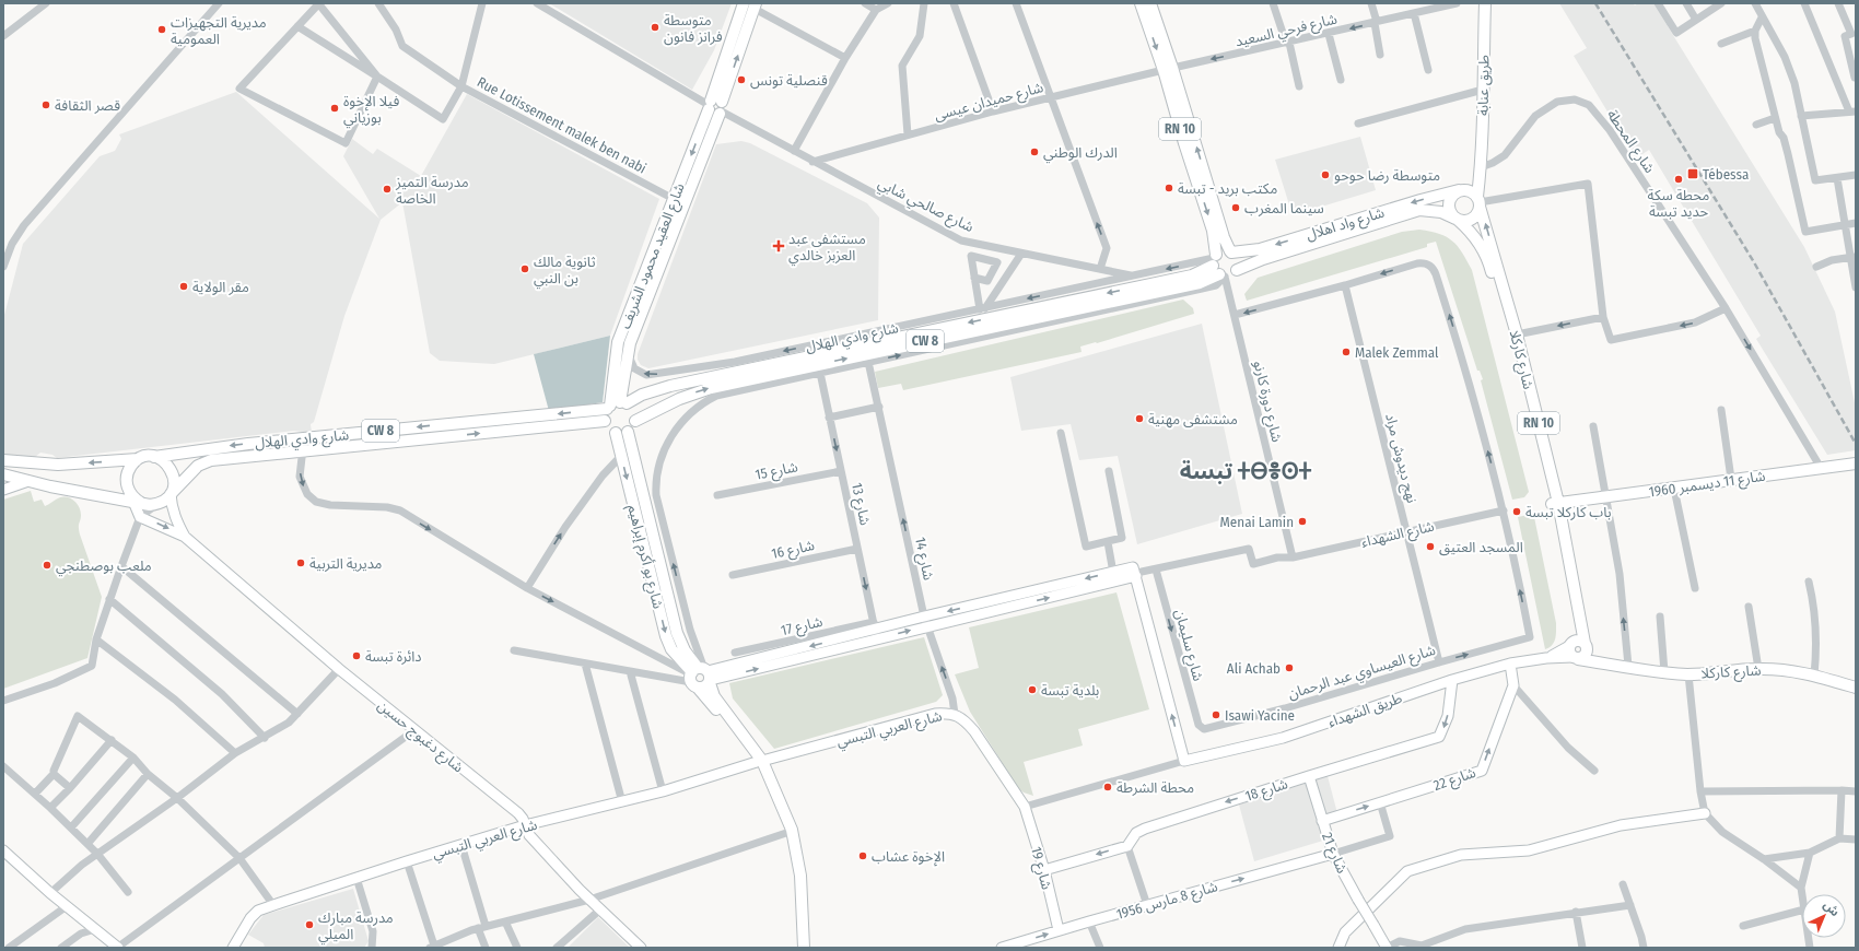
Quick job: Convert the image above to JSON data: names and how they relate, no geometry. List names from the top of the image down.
{
  "streets": {
    "main road": [
      "طريق عنابة",
      "RN 10",
      "شارع واد اهلال",
      "شارع العقيد محمود الشريف",
      "شارع وادي الهلال",
      "CW 8",
      "شارع كاركلا",
      "شارع 11 ديسمبر 1960",
      "شارع بو أكرم إبراهيم"
    ],
    "street": [
      "شارع فرحي السعيد",
      "شارع حميدان عيسى",
      "Rue Lotissement malek ben nabi",
      "شارع المحطة",
      "شارع صالحي شابي",
      "شارع دورة كارنو",
      "نهج ديدوش مراد",
      "شارع 15",
      "شارع 13",
      "شارع الشهداء",
      "شارع 16",
      "شارع 14",
      "شارع 17",
      "شارع سليمان",
      "شارع العيساوي عبد الرحمان",
      "طريق الشهداء",
      "شارع العربي التبسي",
      "شارع دغبوج حسين",
      "شارع 22",
      "شارع 18",
      "شارع 21",
      "شارع 19",
      "شارع 8 مارس 1956"
    ]
  },
  "crossings": [
    ["شارع فرحي السعيد", "شارع حميدان عيسى"],
    ["شارع فرحي السعيد", "RN 10"],
    ["طريق عنابة", "شارع المحطة"],
    ["طريق عنابة", "شارع واد اهلال"],
    ["طريق عنابة", "شارع كاركلا"],
    ["شارع حميدان عيسى", "RN 10"],
    ["شارع حميدان عيسى", "شارع صالحي شابي"],
    ["Rue Lotissement malek ben nabi", "شارع العقيد محمود الشريف"],
    ["RN 10", "شارع واد اهلال"],
    ["RN 10", "شارع وادي الهلال"],
    ["RN 10", "شارع دورة كارنو"],
    ["شارع المحطة", "شارع 11 ديسمبر 1960"],
    ["شارع صالحي شابي", "شارع العقيد محمود الشريف"],
    ["شارع صالحي شابي", "شارع وادي الهلال"],
    ["شارع واد اهلال", "شارع وادي الهلال"],
    ["شارع واد اهلال", "شارع كاركلا"],
    ["شارع واد اهلال", "شارع دورة كارنو"],
    ["شارع العقيد محمود الشريف", "شارع وادي الهلال"],
    ["شارع العقيد محمود الشريف", "شارع بو أكرم إبراهيم"],
    ["شارع وادي الهلال", "شارع دورة كارنو"],
    ["شارع وادي الهلال", "شارع 13"],
    ["شارع وادي الهلال", "شارع بو أكرم إبراهيم"],
    ["شارع وادي الهلال", "شارع 14"],
    ["شارع كاركلا", "شارع 11 ديسمبر 1960"],
    ["شارع كاركلا", "طريق الشهداء"],
    ["شارع دورة كارنو", "شارع الشهداء"],
    ["نهج ديدوش مراد", "شارع الشهداء"],
    ["نهج ديدوش مراد", "شارع العيساوي عبد الرحمان"],
    ["شارع 15", "شارع 13"],
    ["شارع 13", "شارع 16"],
    ["شارع 13", "شارع 17"],
    ["شارع الشهداء", "شارع سليمان"],
    ["شارع الشهداء", "شارع العيساوي عبد الرحمان"],
    ["شارع 14", "شارع العربي التبسي"],
    ["شارع سليمان", "شارع العيساوي عبد الرحمان"],
    ["طريق الشهداء", "شارع العربي التبسي"],
    ["طريق الشهداء", "شارع 22"],
    ["طريق الشهداء", "شارع 18"],
    ["طريق الشهداء", "شارع 19"],
    ["شارع العربي التبسي", "شارع دغبوج حسين"],
    ["شارع العربي التبسي", "شارع 19"],
    ["شارع 22", "شارع 21"],
    ["شارع 18", "شارع 21"],
    ["شارع 21", "شارع 8 مارس 1956"],
    ["شارع 19", "شارع 8 مارس 1956"]
  ],
  "one_way": [
    "شارع فرحي السعيد",
    "شارع 13",
    "شارع 14",
    "شارع 18",
    "شارع 8 مارس 1956"
  ],
  "districts": ["تبسة ⵜⴱⴻⵙⵜ"],
  "places": {
    "other": [
      "متوسطة فرانز فانون",
      "مديرية التجهيزات العمومية",
      "قنصلية تونس",
      "قصر الثقافة",
      "فيلا الإخوة بوزياني",
      "الدرك الوطني",
      "متوسطة رضا حوحو",
      "محطة سكة حديد تبسة",
      "مكتب بريد - تبسة",
      "مدرسة التميز الخاصة",
      "سينما المغرب",
      "ثانوية مالك بن النبي",
      "مقر الولاية",
      "Malek Zemmal",
      "مشتشفى مهنية",
      "باب كاركلا تبسة",
      "Menai Lamin",
      "المسجد العتيق",
      "مديرية التربية",
      "ملعب بوصطنجي",
      "دائرة تبسة",
      "Ali Achab",
      "بلدية تبسة",
      "Isawi Yacine",
      "محطة الشرطة",
      "الإخوة عشاب",
      "مدرسة مبارك الميلي"
    ],
    "transit": ["Tébessa"],
    "health": ["مستشفى عبد العزبز خالدي"]
  },
  "north": "top right"
}
